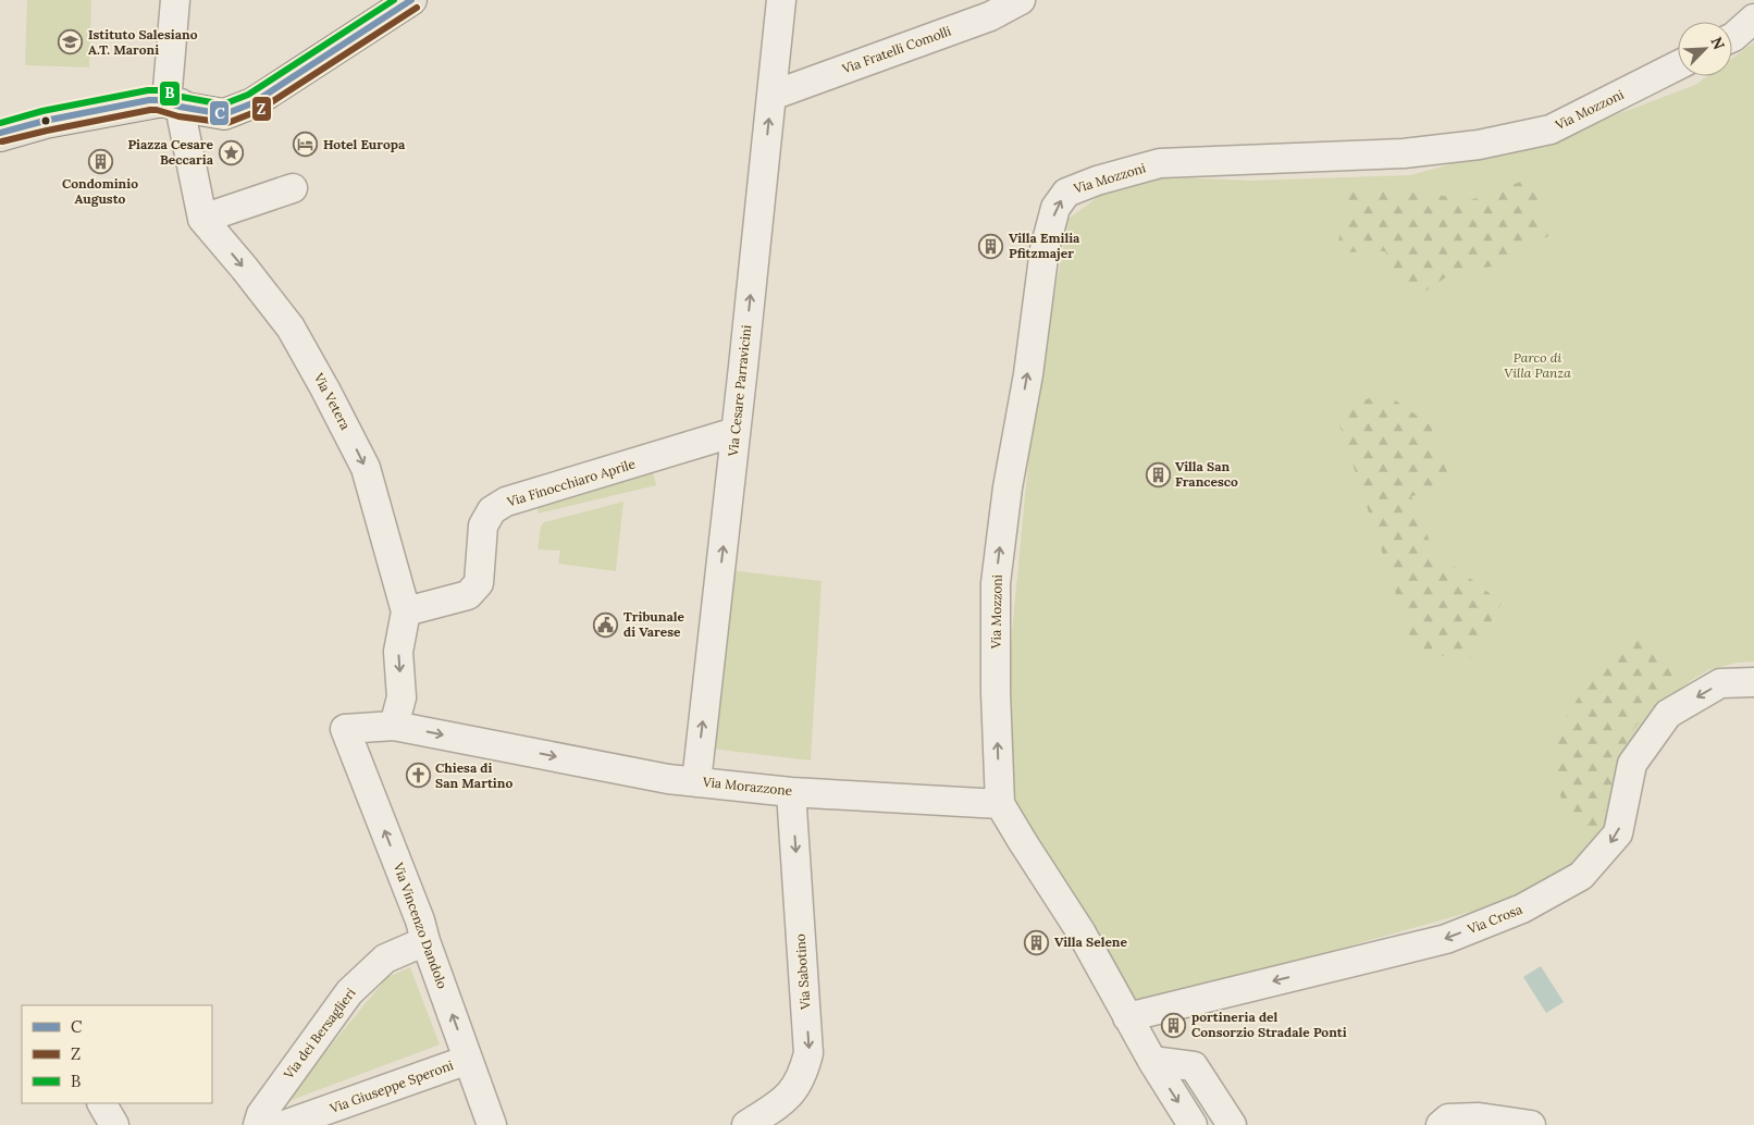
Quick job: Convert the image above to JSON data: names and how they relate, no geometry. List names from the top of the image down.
{
  "streets": {
    "street": [
      "Via Fratelli Comolli",
      "Via Mozzoni",
      "Via Cesare Parravicini",
      "Via Vetera",
      "Via Finocchiaro Aprile",
      "Via Morazzone",
      "Via Crosa",
      "Via Vincenzo Dandolo",
      "Via Sabotino",
      "Via dei Bersaglieri",
      "Via Giuseppe Speroni"
    ]
  },
  "crossings": [
    ["Via Fratelli Comolli", "Via Cesare Parravicini"],
    ["Via Mozzoni", "Via Morazzone"],
    ["Via Cesare Parravicini", "Via Finocchiaro Aprile"],
    ["Via Cesare Parravicini", "Via Morazzone"],
    ["Via Vetera", "Via Finocchiaro Aprile"],
    ["Via Morazzone", "Via Vincenzo Dandolo"],
    ["Via Morazzone", "Via Sabotino"],
    ["Via Vincenzo Dandolo", "Via dei Bersaglieri"],
    ["Via Vincenzo Dandolo", "Via Giuseppe Speroni"]
  ],
  "one_way": [
    "Via Cesare Parravicini",
    "Via Vetera",
    "Via Morazzone",
    "Via Crosa",
    "Via Vincenzo Dandolo",
    "Via Sabotino"
  ],
  "parks": ["Parco di Villa Panza"],
  "places": {
    "school or university": ["Istituto Salesiano A.T. Maroni"],
    "hotel": ["Hotel Europa"],
    "place": ["Piazza Cesare Beccaria"],
    "building": [
      "Condominio Augusto",
      "Villa Emilia Pfitzmajer",
      "Villa San Francesco",
      "Villa Selene",
      "portineria del Consorzio Stradale Ponti"
    ],
    "public building": ["Tribunale di Varese"],
    "church": ["Chiesa di San Martino"]
  },
  "lines": ["transit line C", "transit line B", "transit line Z"],
  "legend": ["C", "Z", "B"],
  "north": "top right"
}
